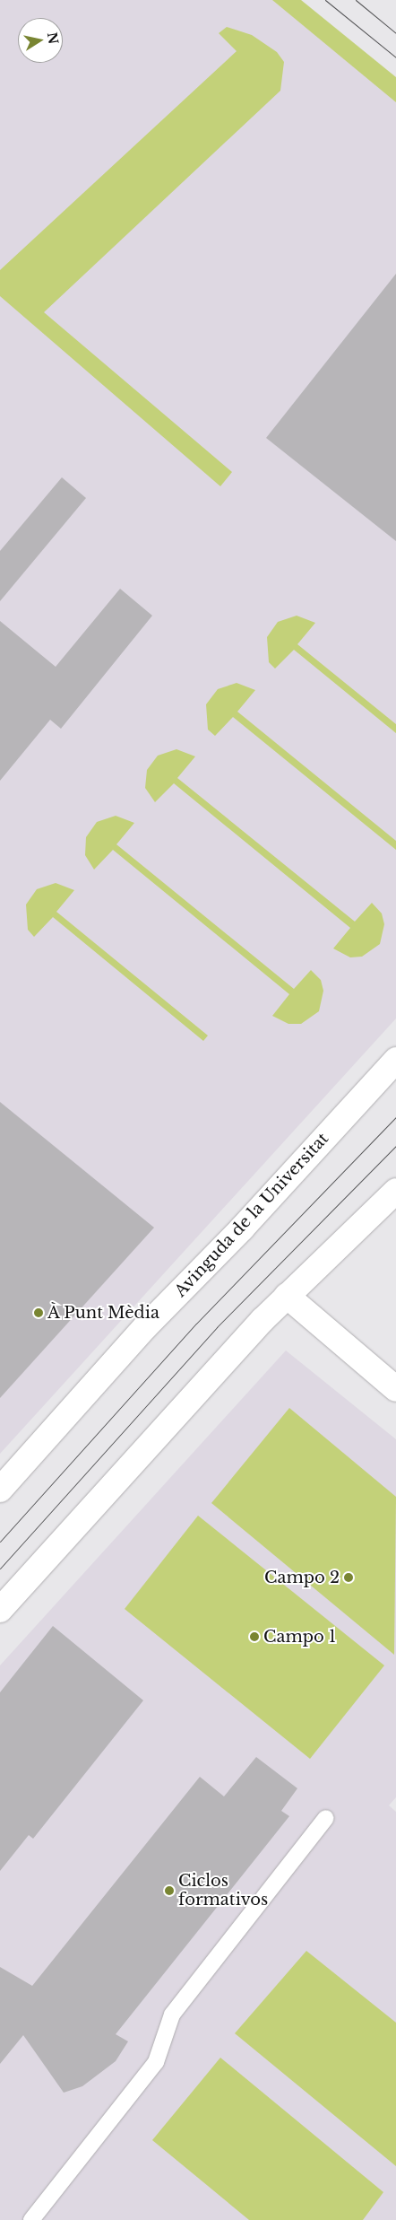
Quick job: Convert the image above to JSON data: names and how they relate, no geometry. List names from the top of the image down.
{
  "streets": {
    "street": ["Avinguda de la Universitat"]
  },
  "places": [
    "À Punt Mèdia",
    "Campo 2",
    "Campo 1",
    "Ciclos formativos"
  ],
  "north": "right"
}
